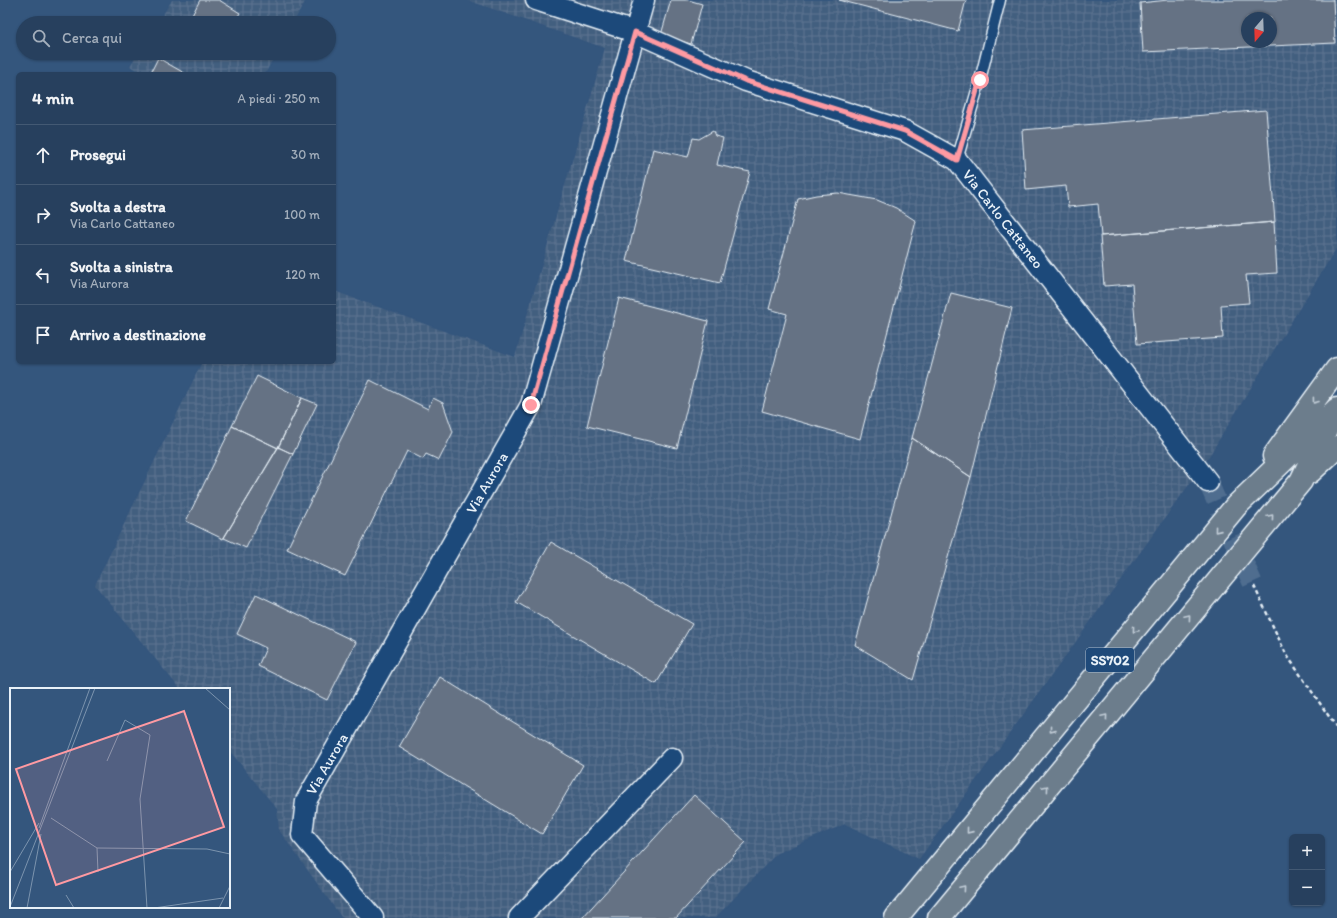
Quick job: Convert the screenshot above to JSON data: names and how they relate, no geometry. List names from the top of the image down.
{
  "streets": {
    "highway": ["SS702"],
    "street": ["Via Carlo Cattaneo", "Via Aurora"]
  },
  "crossings": [
    ["Via Carlo Cattaneo", "Via Aurora"]
  ],
  "north": "bottom",
  "page": {
    "search": "Cerca qui",
    "heading": ["4 min", "A piedi · 250 m"],
    "list": [
      ["Prosegui", "30 m"],
      ["Svolta a destra", "Via Carlo Cattaneo", "100 m"],
      ["Svolta a sinistra", "Via Aurora", "120 m"],
      "Arrivo a destinazione"
    ],
    "map_buttons": ["+", "−"]
  }
}
